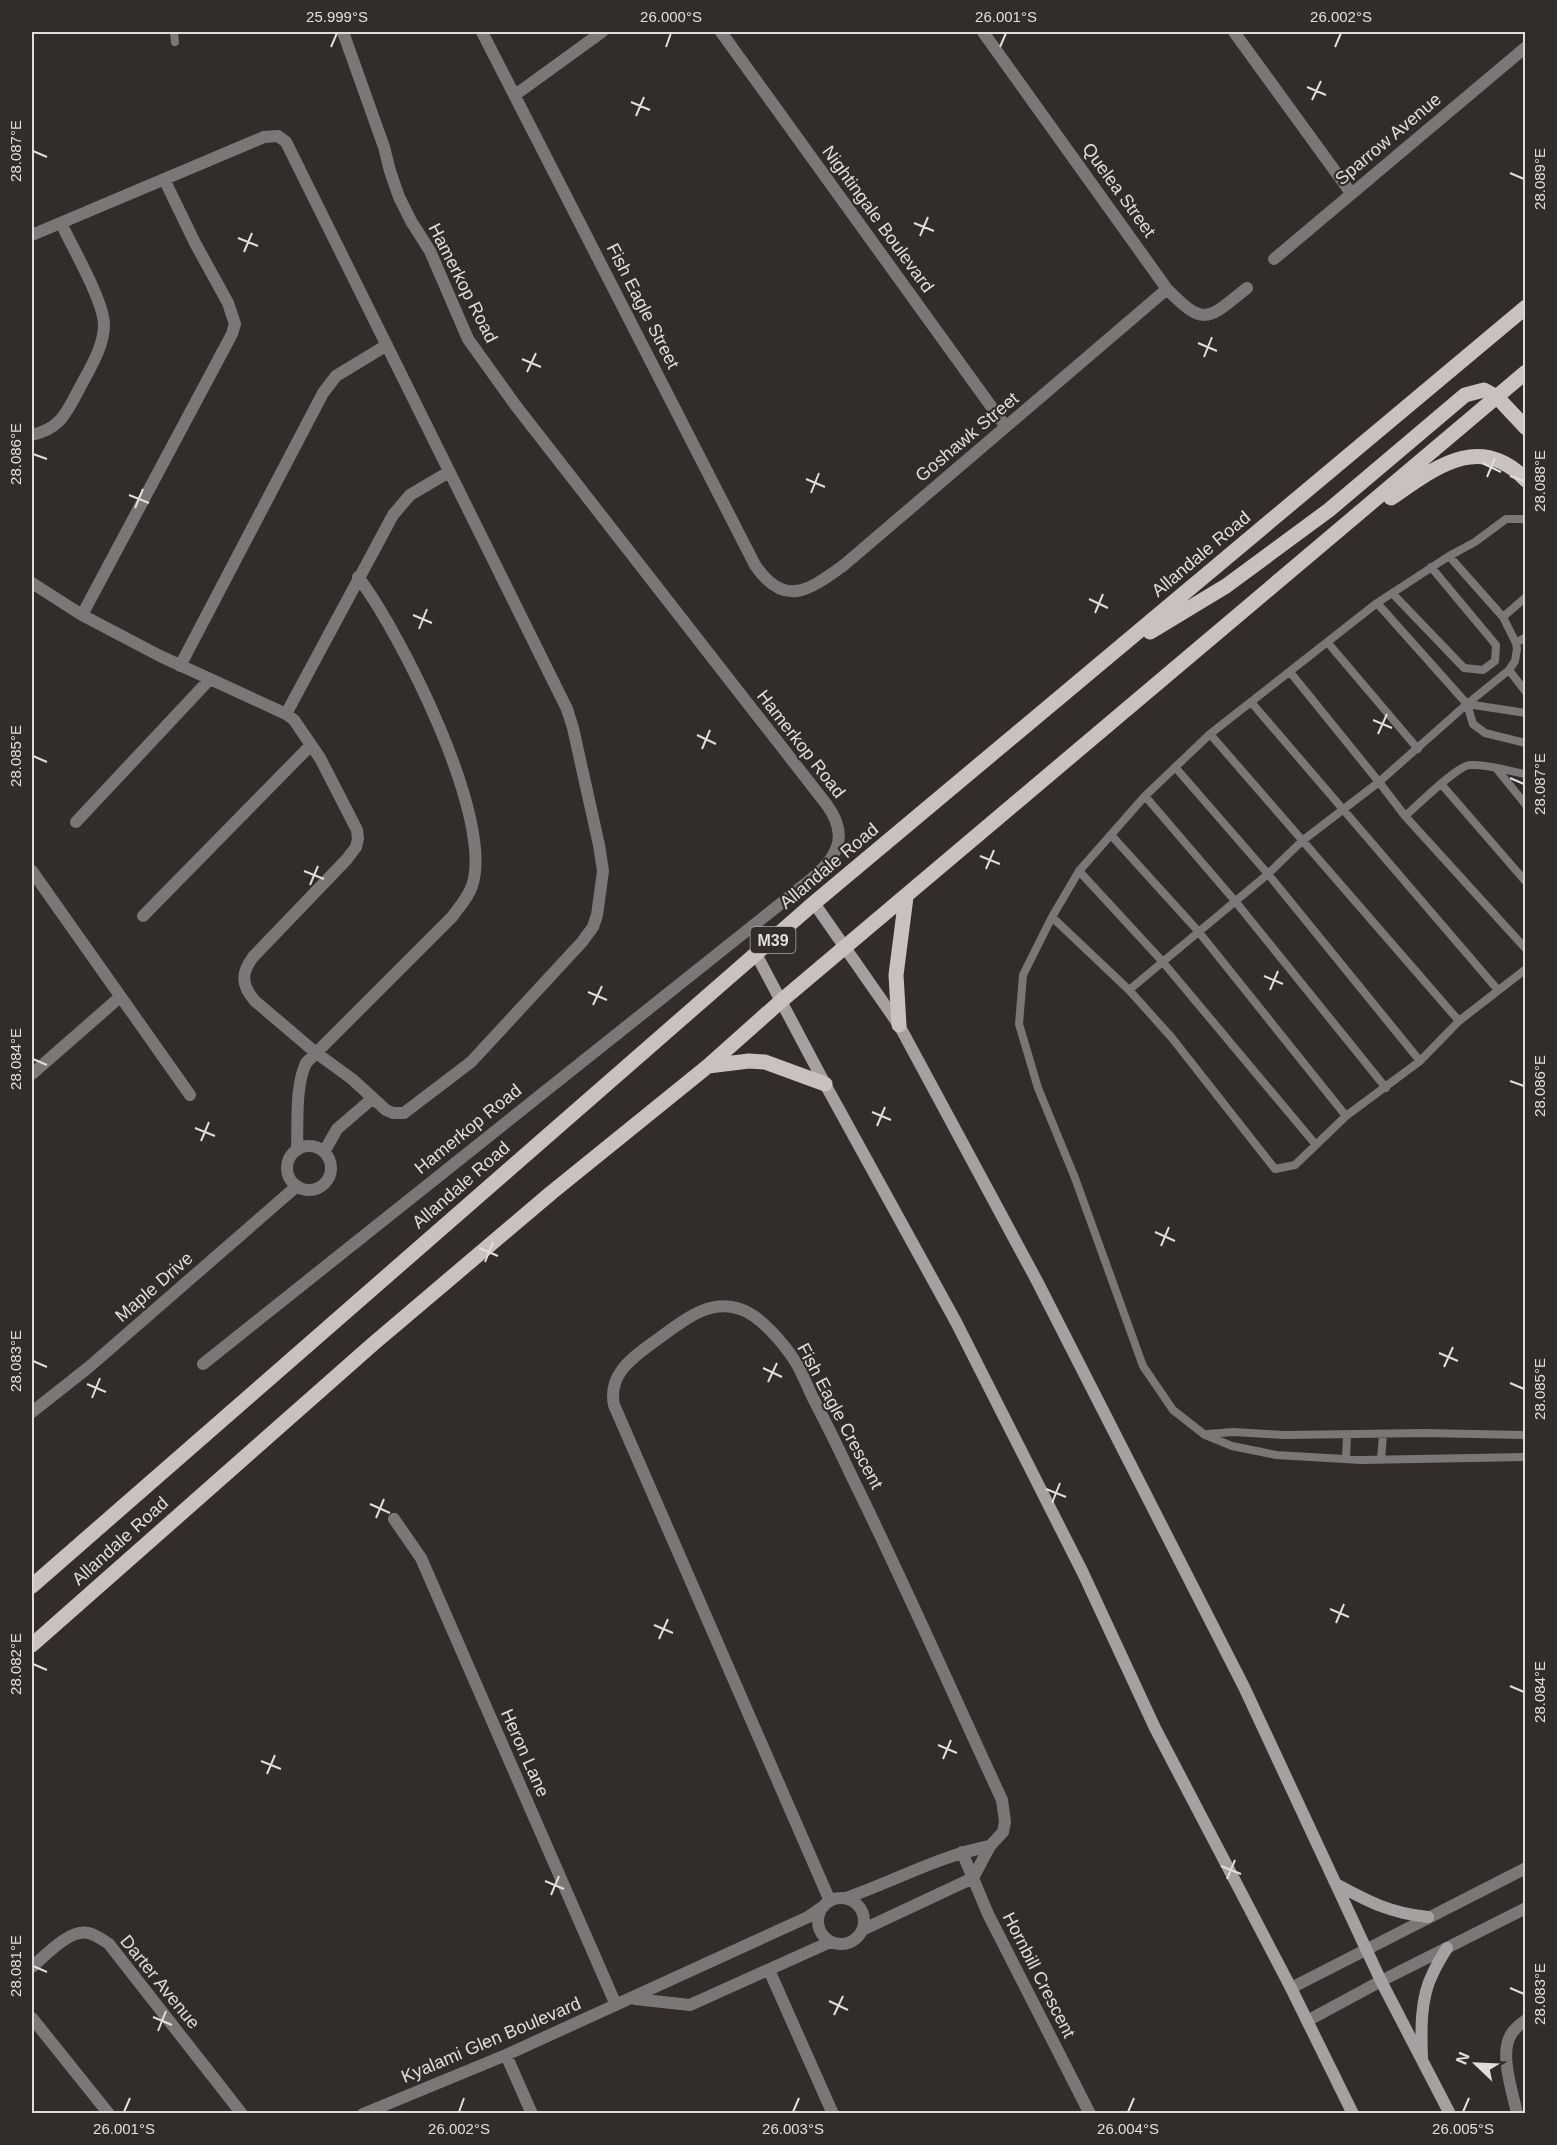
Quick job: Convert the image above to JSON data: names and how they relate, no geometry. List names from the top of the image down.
{
  "streets": {
    "main road": ["Allandale Road", "M39"],
    "street": [
      "Sparrow Avenue",
      "Quelea Street",
      "Nightingale Boulevard",
      "Hamerkop Road",
      "Fish Eagle Street",
      "Goshawk Street",
      "Maple Drive",
      "Fish Eagle Crescent",
      "Heron Lane",
      "Hornbill Crescent",
      "Darter Avenue",
      "Kyalami Glen Boulevard"
    ]
  },
  "crossings": [
    ["Quelea Street", "Goshawk Street"],
    ["Nightingale Boulevard", "Goshawk Street"],
    ["Fish Eagle Street", "Goshawk Street"],
    ["Fish Eagle Crescent", "Hornbill Crescent"],
    ["Fish Eagle Crescent", "Kyalami Glen Boulevard"],
    ["Heron Lane", "Kyalami Glen Boulevard"]
  ],
  "north": "top left",
  "coordinates": [
    "25.999°S",
    "26.000°S",
    "26.001°S",
    "26.002°S",
    "28.087°E",
    "28.089°E",
    "28.086°E",
    "28.088°E",
    "28.085°E",
    "28.084°E",
    "28.083°E",
    "28.082°E",
    "28.081°E",
    "26.003°S",
    "26.004°S",
    "26.005°S"
  ]
}
